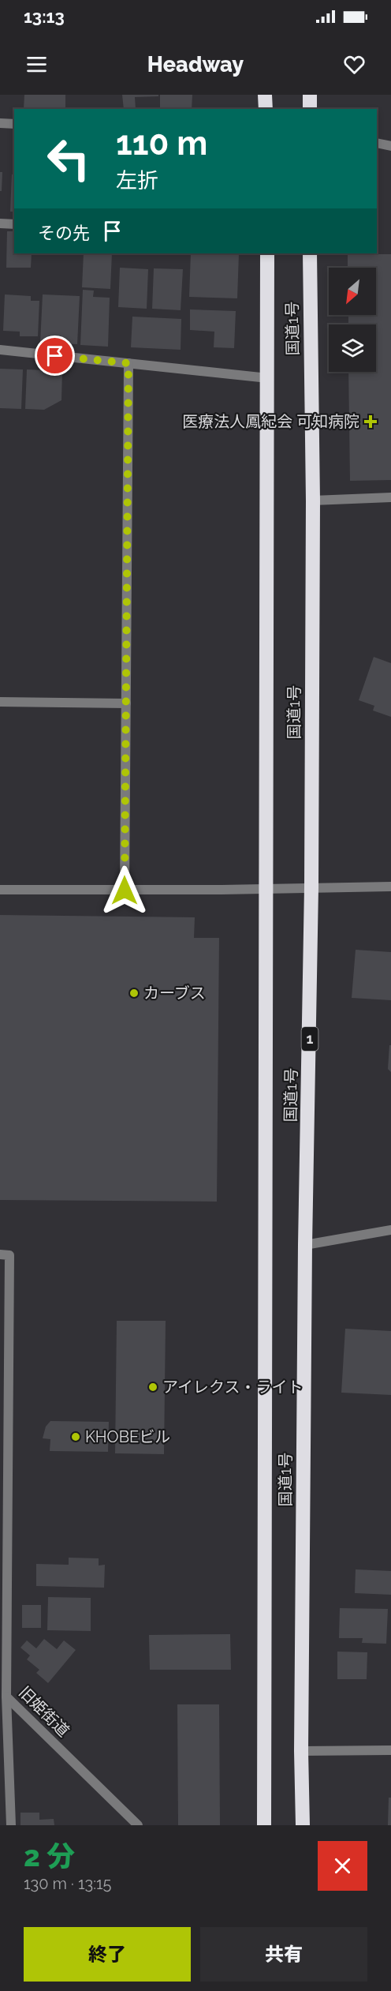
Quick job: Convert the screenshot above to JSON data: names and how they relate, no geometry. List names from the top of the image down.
{
  "streets": {
    "highway": ["国道1号", "1"],
    "street": ["旧姫街道"]
  },
  "places": {
    "health": ["医療法人鳳紀会 可知病院"],
    "other": ["カーブス", "アイレクス・ライト", "KHOBEビル"]
  },
  "north": "bottom left",
  "page": {
    "status": "13:13",
    "header": "Headway",
    "turn": ["110 m", "左折"],
    "then": "その先",
    "heading": ["2 分", "130 m · 13:15"],
    "buttons": ["終了", "共有"]
  }
}
